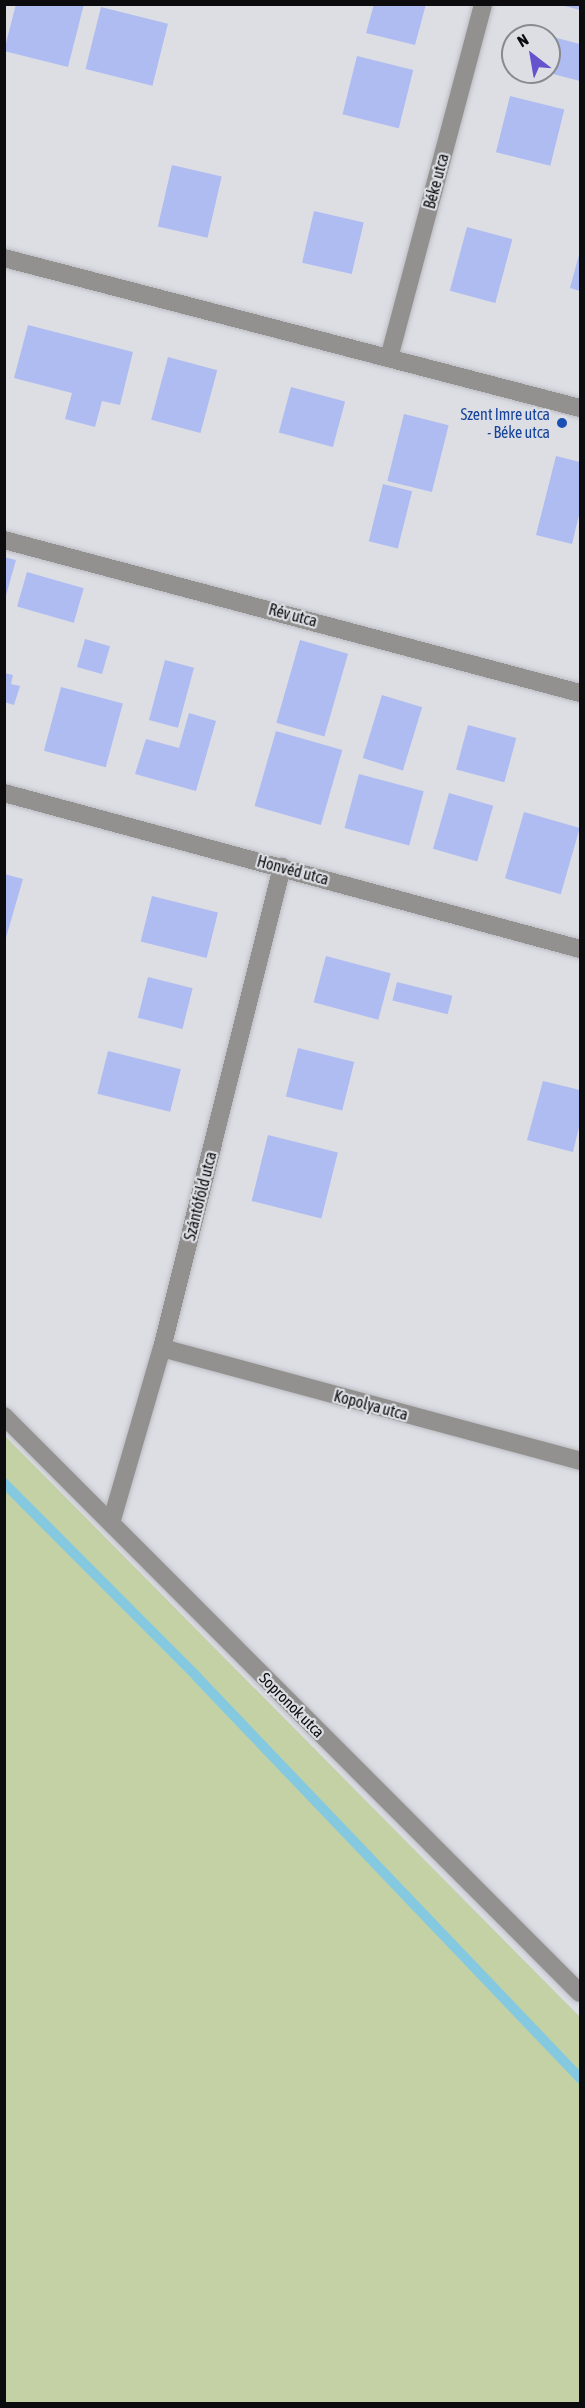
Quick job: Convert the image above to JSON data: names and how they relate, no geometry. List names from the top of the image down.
{
  "streets": {
    "street": [
      "Béke utca",
      "Rév utca",
      "Honvéd utca",
      "Szántóföld utca",
      "Kopolya utca",
      "Sopronok utca"
    ]
  },
  "crossings": [
    ["Honvéd utca", "Szántóföld utca"],
    ["Szántóföld utca", "Kopolya utca"],
    ["Szántóföld utca", "Sopronok utca"]
  ],
  "places": ["Szent Imre utca - Béke utca"],
  "north": "top left"
}
